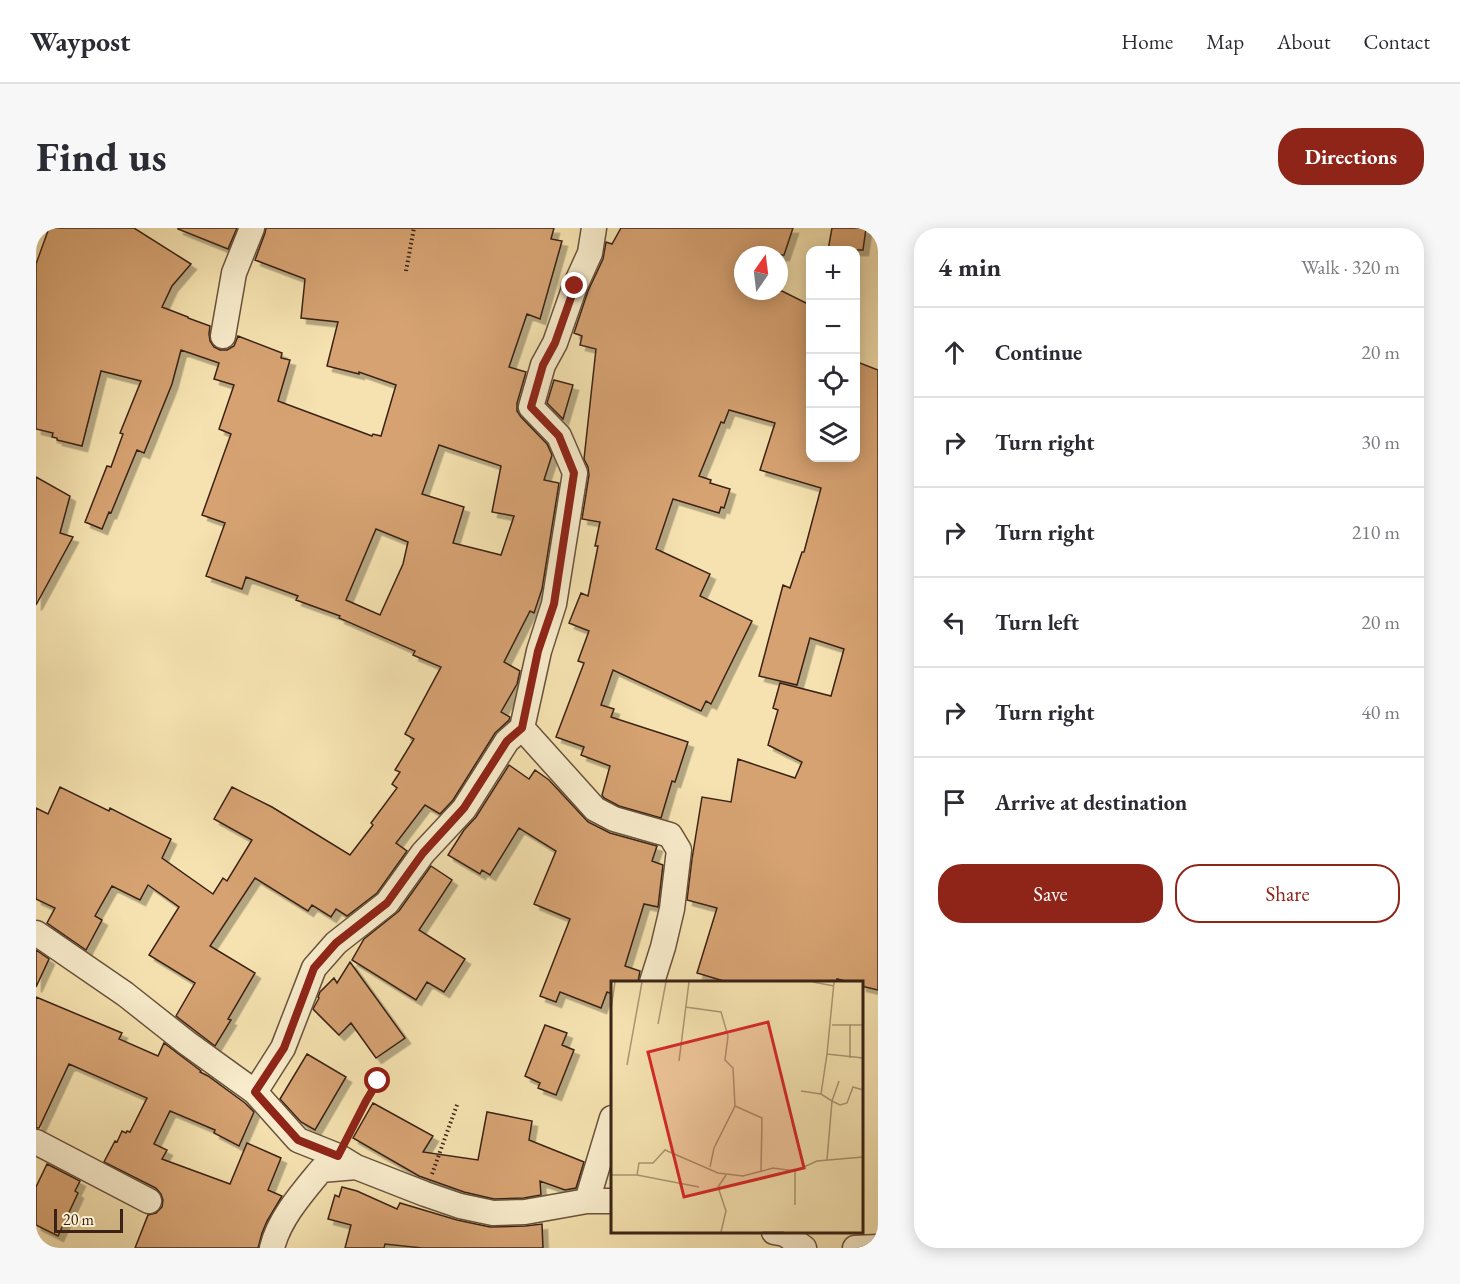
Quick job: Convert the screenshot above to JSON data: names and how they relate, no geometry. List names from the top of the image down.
{
  "scale_bar": "20 m",
  "north": "top",
  "page": {
    "header": "Waypost",
    "nav": [
      "Home",
      "Map",
      "About",
      "Contact"
    ],
    "buttons": [
      "Directions",
      ["Save", "Share"]
    ],
    "title": "Find us",
    "heading": ["4 min", "Walk · 320 m"],
    "map_buttons": ["+", "−"],
    "list": [
      ["Continue", "20 m"],
      ["Turn right", "30 m"],
      ["Turn right", "210 m"],
      ["Turn left", "20 m"],
      ["Turn right", "40 m"],
      "Arrive at destination"
    ],
    "scale": "20 m"
  }
}
